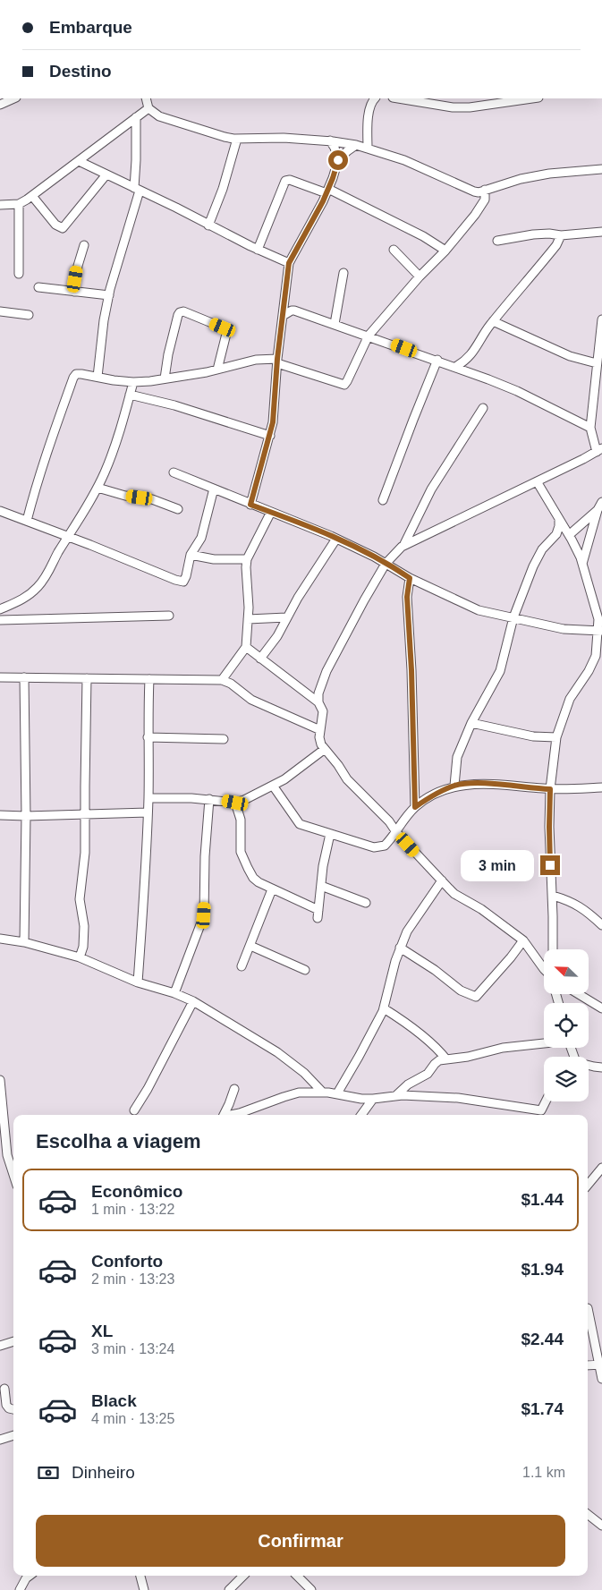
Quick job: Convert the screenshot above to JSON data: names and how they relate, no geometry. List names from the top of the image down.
{
  "north": "top left",
  "page": {
    "banner": ["Embarque", "Destino"],
    "bubble": "3 min",
    "heading": "Escolha a viagem",
    "list": [
      {
        "name": "Econômico",
        "note": "1 min · 13:22",
        "value": "$1.44"
      },
      {
        "name": "Conforto",
        "note": "2 min · 13:23",
        "value": "$1.94"
      },
      {
        "name": "XL",
        "note": "3 min · 13:24",
        "value": "$2.44"
      },
      {
        "name": "Black",
        "note": "4 min · 13:25",
        "value": "$1.74"
      }
    ],
    "pay": ["Dinheiro", "1.1 km"],
    "buttons": "Confirmar"
  }
}
